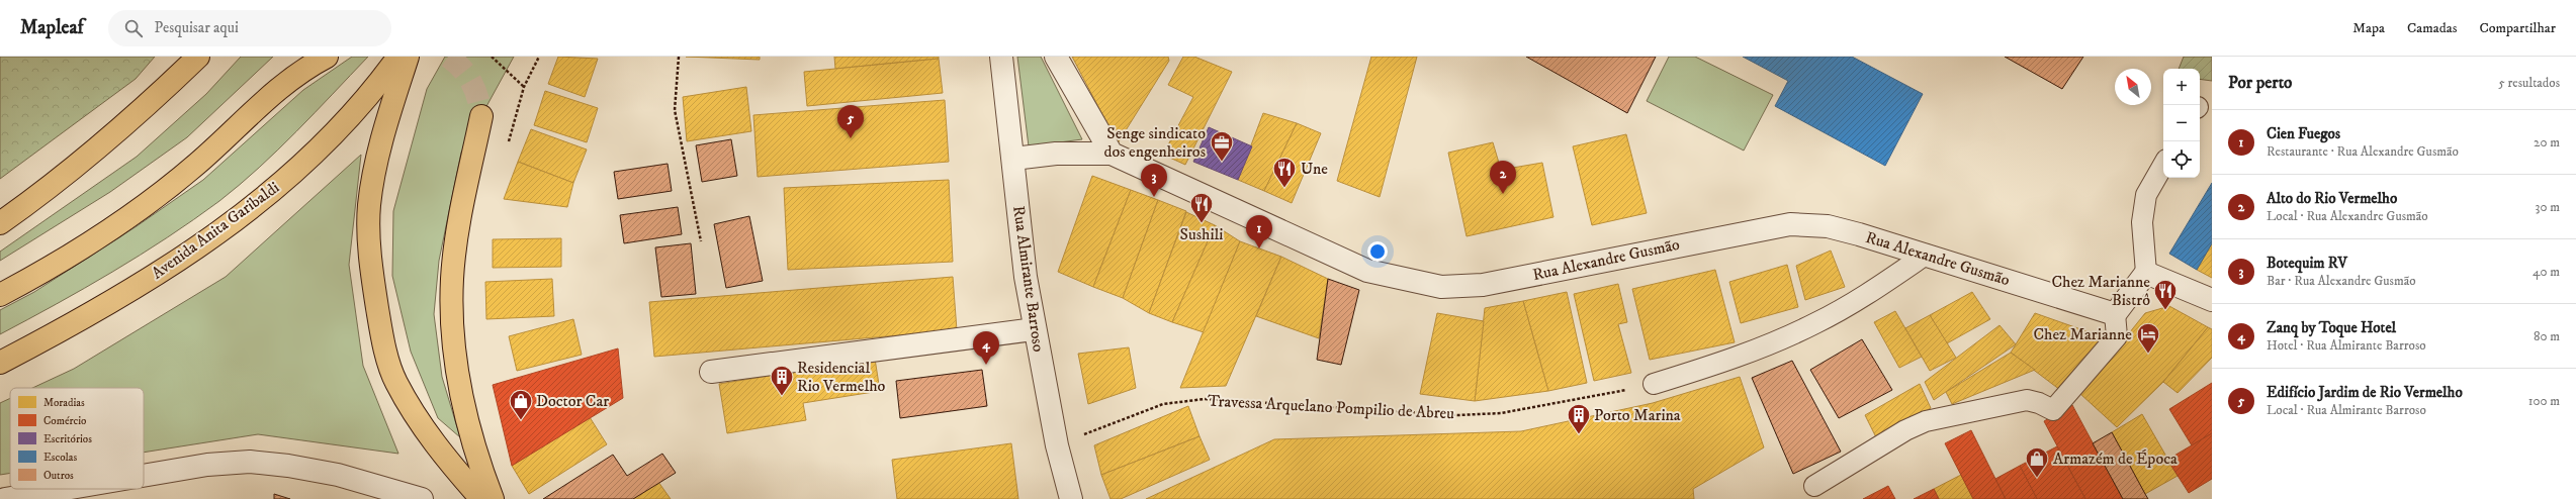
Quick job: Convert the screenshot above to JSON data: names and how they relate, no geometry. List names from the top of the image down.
{
  "streets": {
    "main road": ["Avenida Anita Garibaldi"],
    "street": ["Rua Alexandre Gusmão", "Rua Almirante Barroso"],
    "path": ["Travessa Arquelano Pompilio de Abreu"]
  },
  "crossings": [
    ["Rua Alexandre Gusmão", "Rua Almirante Barroso"],
    ["Rua Almirante Barroso", "Travessa Arquelano Pompilio de Abreu"]
  ],
  "places": {
    "office": ["Senge sindicato dos engenheiros"],
    "restaurant": ["Une", "Sushili", "Chez Marianne Bistrô"],
    "hotel": ["Chez Marianne"],
    "building": ["Residencial Rio Vermelho", "Porto Marina"],
    "shop": ["Doctor Car", "Armazém de Época"]
  },
  "legend": [
    "Moradias",
    "Comércio",
    "Escritórios",
    "Escolas",
    "Outros"
  ],
  "north": "top left",
  "page": {
    "header": "Mapleaf",
    "search": "Pesquisar aqui",
    "nav": ["Mapa", "Camadas", "Compartilhar"],
    "heading": ["Por perto", "5 resultados"],
    "map_buttons": ["+", "−"],
    "pins": [
      "5",
      "2",
      "3",
      "1",
      "4"
    ],
    "list": [
      {
        "mark": "1",
        "name": "Cien Fuegos",
        "note": "Restaurante · Rua Alexandre Gusmão",
        "value": "20 m"
      },
      {
        "mark": "2",
        "name": "Alto do Rio Vermelho",
        "note": "Local · Rua Alexandre Gusmão",
        "value": "30 m"
      },
      {
        "mark": "3",
        "name": "Botequim RV",
        "note": "Bar · Rua Alexandre Gusmão",
        "value": "40 m"
      },
      {
        "mark": "4",
        "name": "Zanq by Toque Hotel",
        "note": "Hotel · Rua Almirante Barroso",
        "value": "80 m"
      },
      {
        "mark": "5",
        "name": "Edifício Jardim de Rio Vermelho",
        "note": "Local · Rua Almirante Barroso",
        "value": "100 m"
      }
    ]
  }
}
